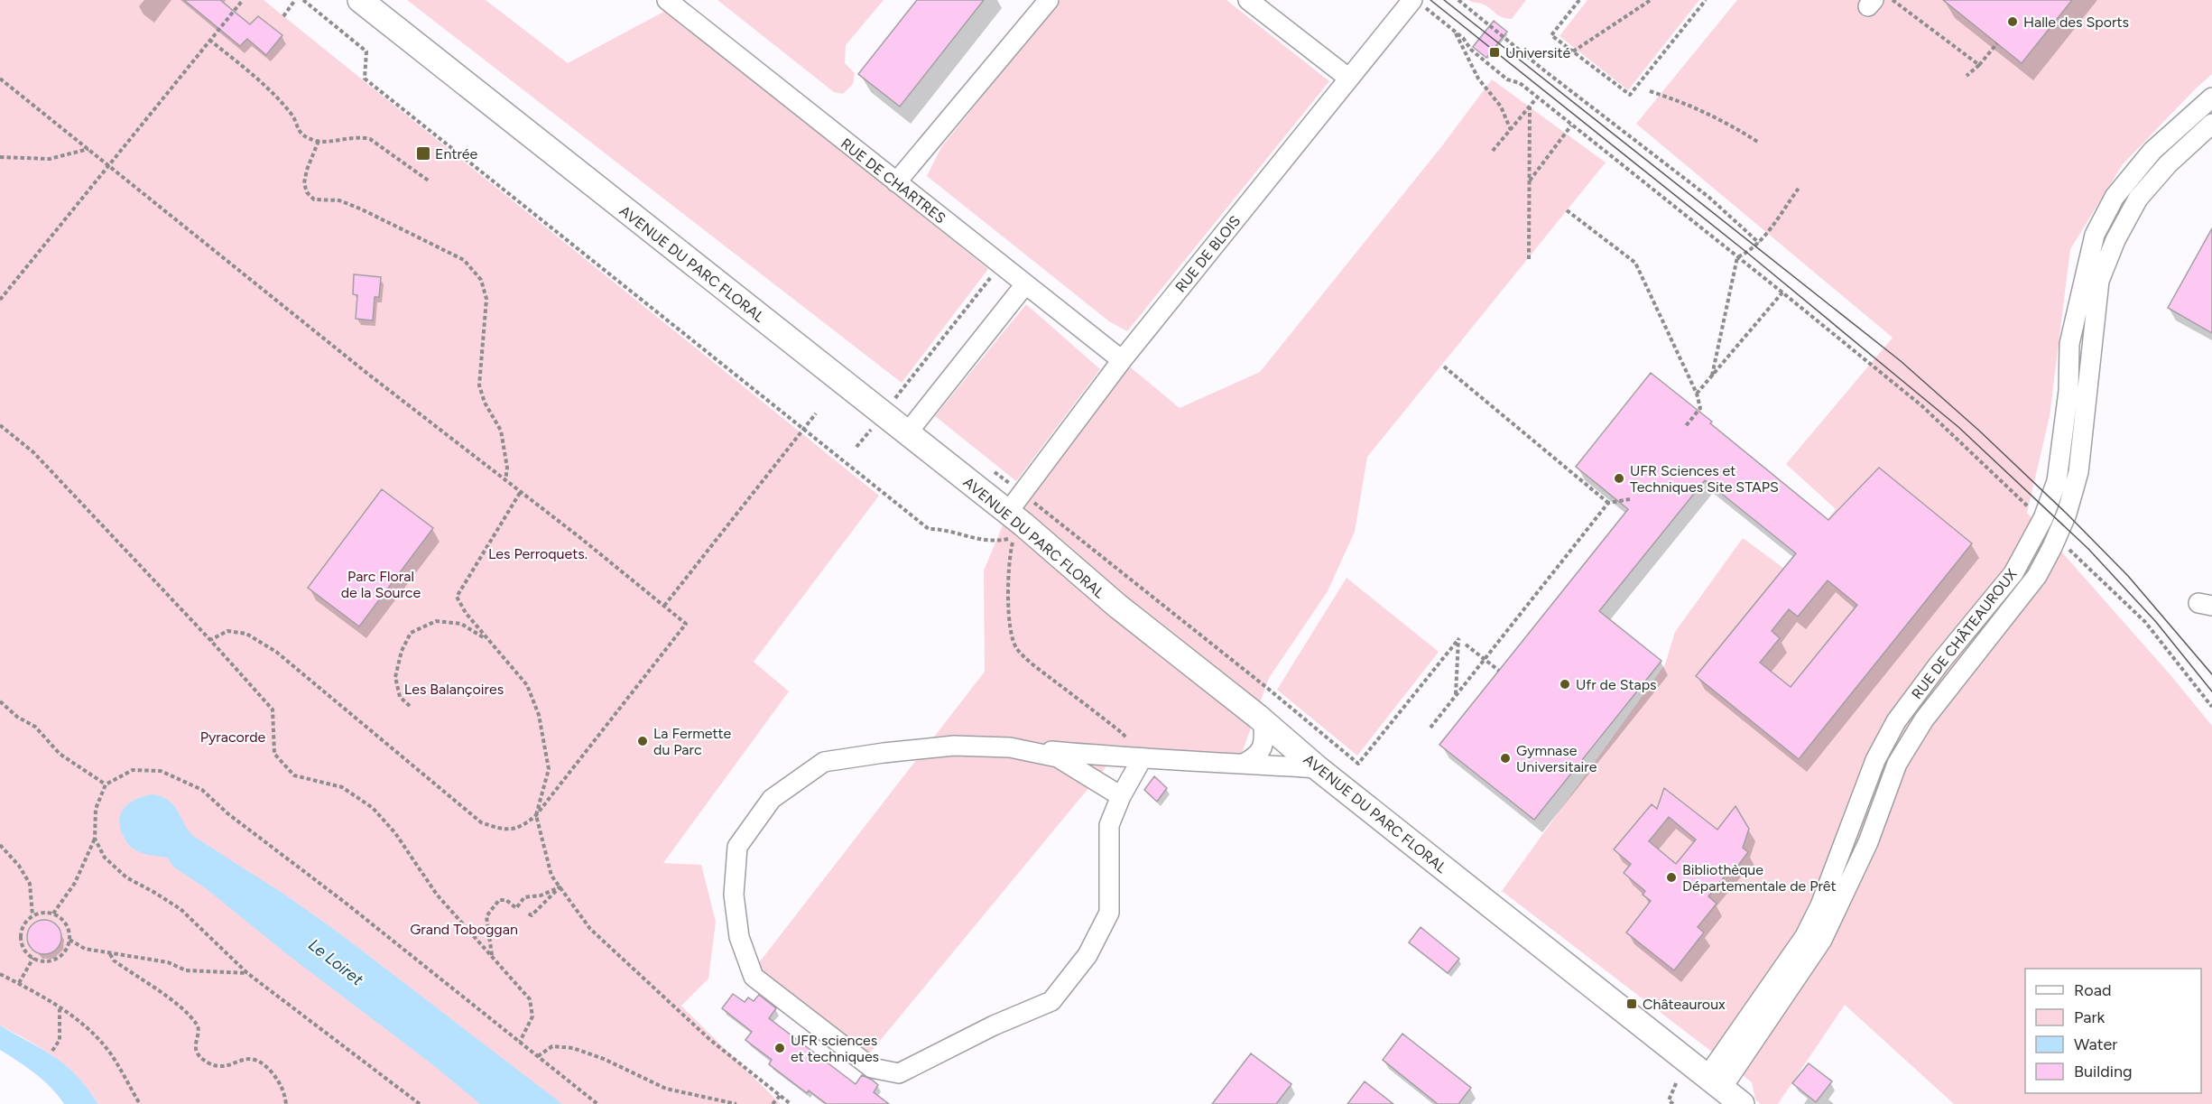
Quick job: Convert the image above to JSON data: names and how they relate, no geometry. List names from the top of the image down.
{
  "streets": {
    "main road": ["AVENUE DU PARC FLORAL"],
    "street": ["RUE DE CHARTRES", "RUE DE BLOIS", "RUE DE CHÂTEAUROUX"]
  },
  "crossings": [
    ["RUE DE CHARTRES", "RUE DE BLOIS"],
    ["RUE DE BLOIS", "AVENUE DU PARC FLORAL"],
    ["AVENUE DU PARC FLORAL", "RUE DE CHÂTEAUROUX"]
  ],
  "water": ["Le Loiret"],
  "parks": [
    "Les Perroquets.",
    "Parc Floral de la Source",
    "Les Balançoires",
    "Pyracorde",
    "Grand Toboggan"
  ],
  "places": {
    "other": [
      "Halle des Sports",
      "UFR Sciences et Techniques Site STAPS",
      "Ufr de Staps",
      "La Fermette du Parc",
      "Gymnase Universitaire",
      "Bibliothèque Départementale de Prêt",
      "UFR sciences et techniques"
    ],
    "transit": ["Université", "Entrée", "Châteauroux"]
  },
  "legend": [
    "Road",
    "Park",
    "Water",
    "Building"
  ]
}
